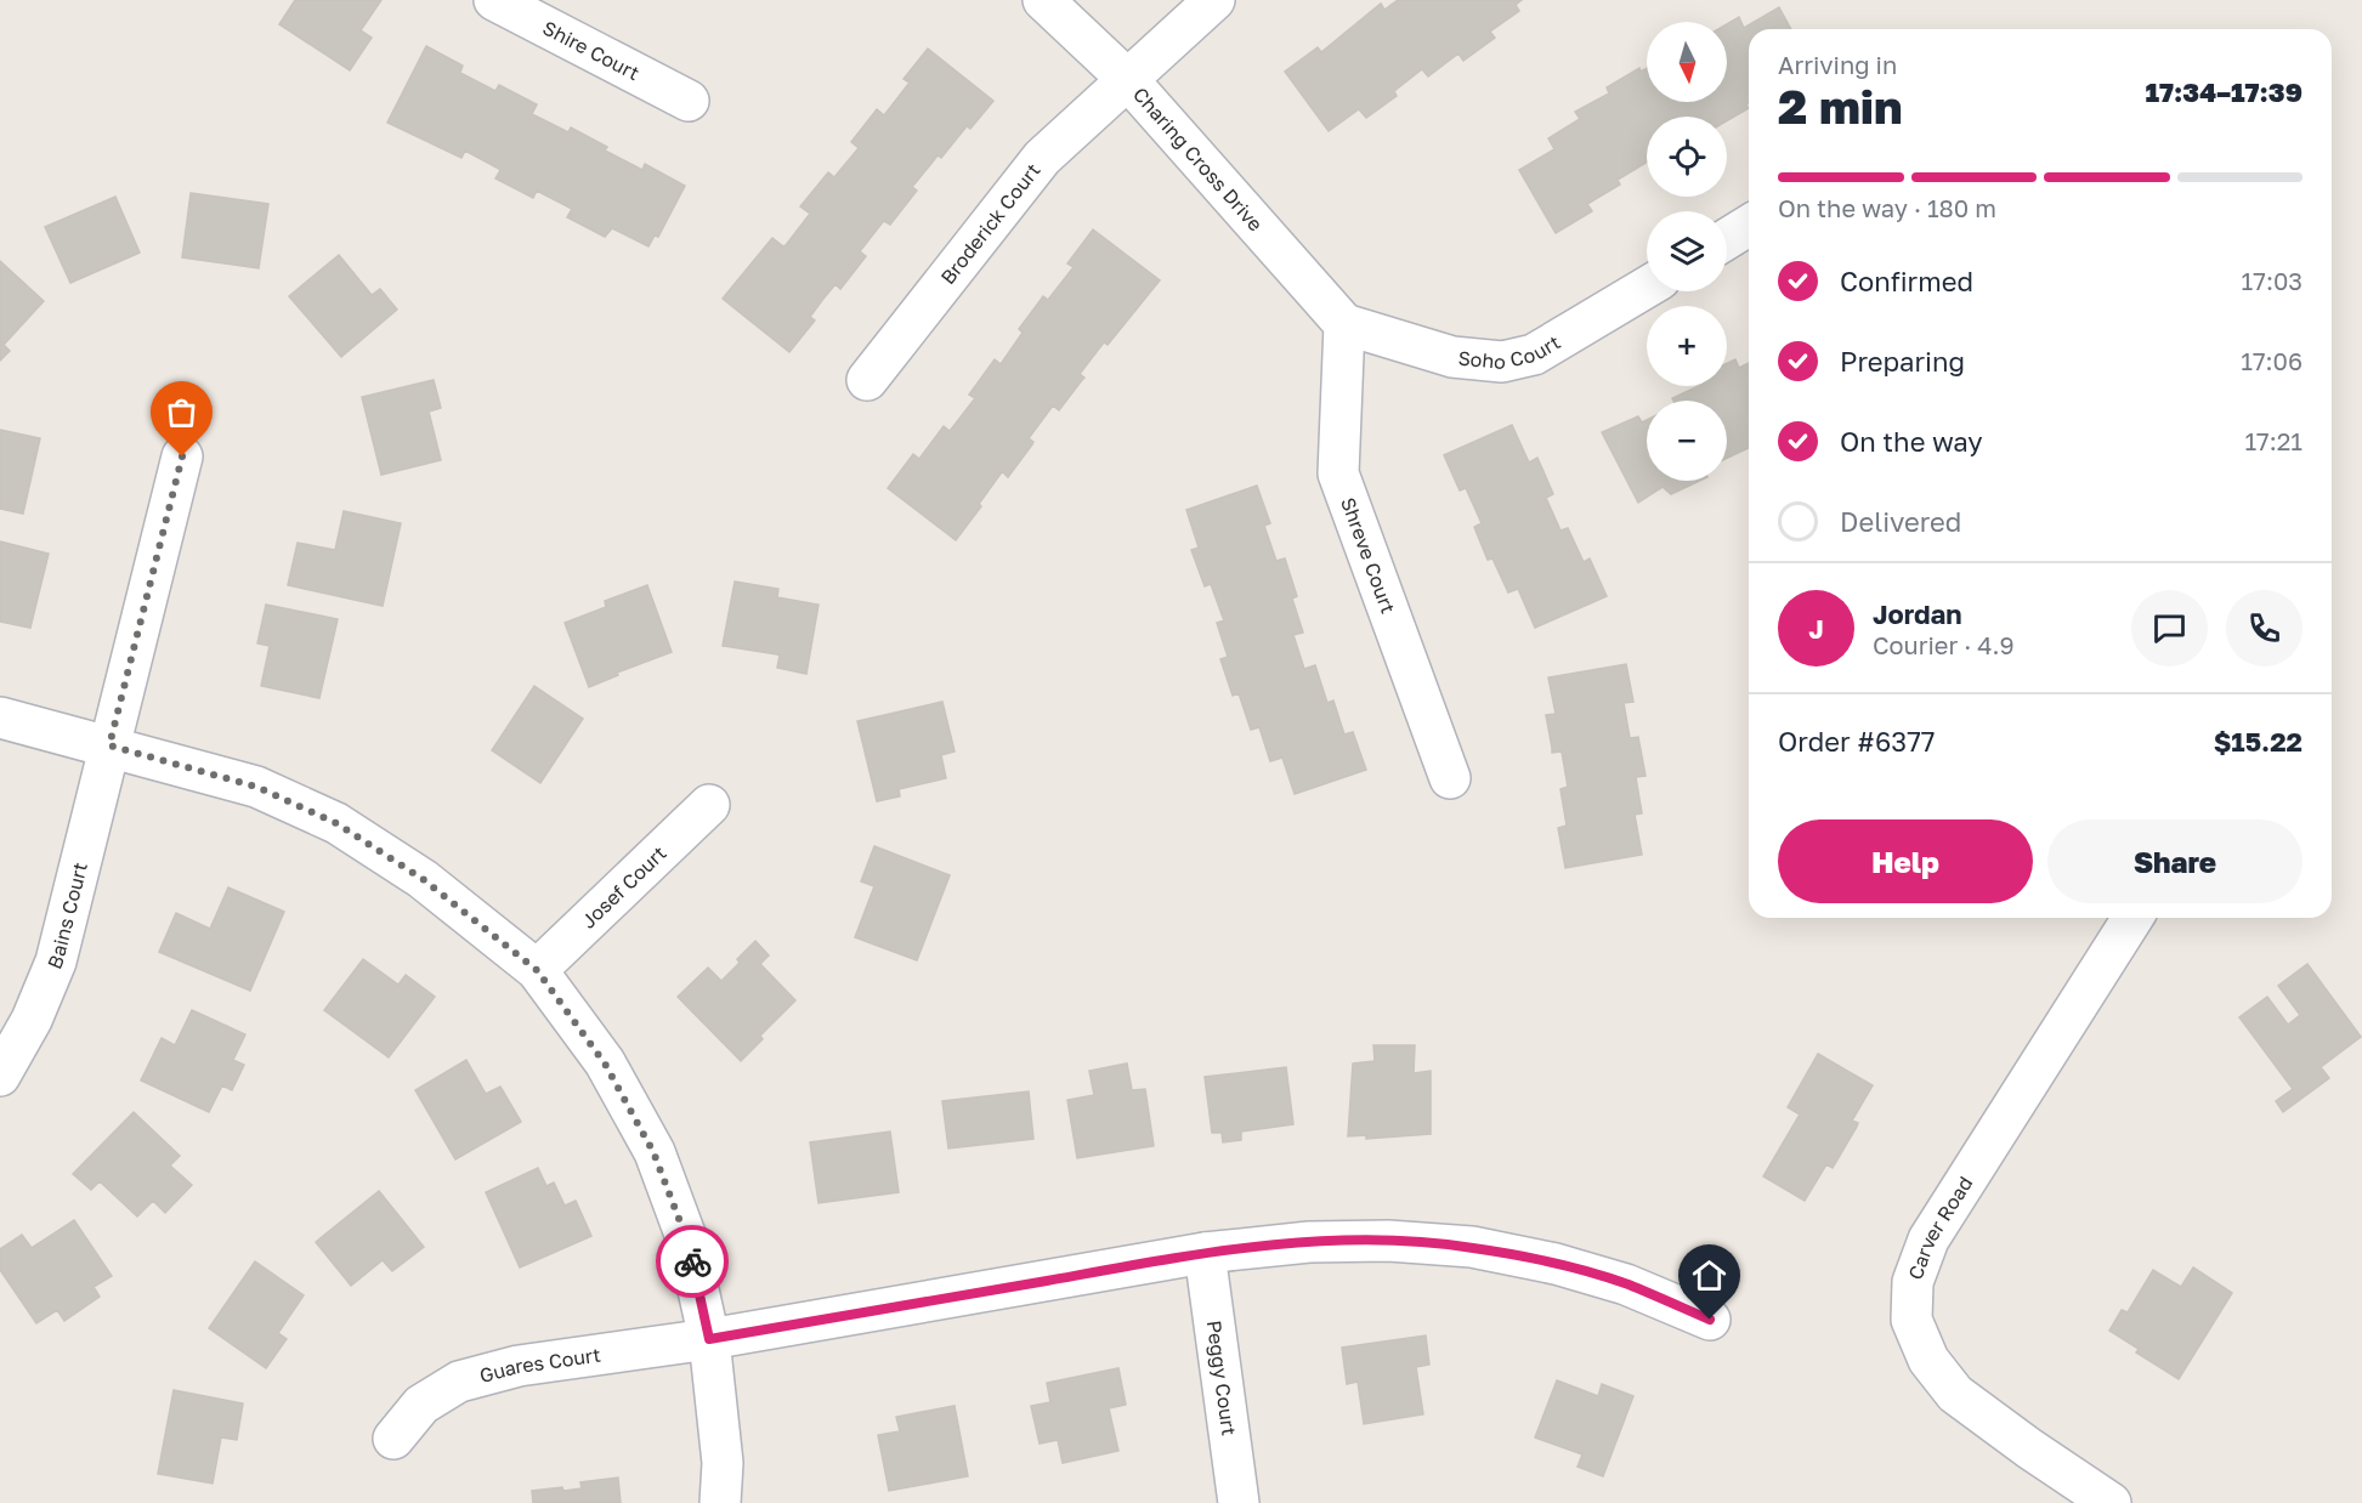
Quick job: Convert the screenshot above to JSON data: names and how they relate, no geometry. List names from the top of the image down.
{
  "streets": {
    "street": [
      "Shire Court",
      "Charing Cross Drive",
      "Broderick Court",
      "Soho Court",
      "Shreve Court",
      "Josef Court",
      "Bains Court",
      "Carver Road",
      "Guares Court",
      "Peggy Court"
    ]
  },
  "crossings": [
    ["Charing Cross Drive", "Broderick Court"],
    ["Charing Cross Drive", "Soho Court"],
    ["Charing Cross Drive", "Shreve Court"],
    ["Soho Court", "Shreve Court"]
  ],
  "north": "bottom",
  "page": {
    "map_buttons": ["+", "−"],
    "heading": ["2 min", "Arriving in", "17:34–17:39"],
    "panel": [
      "Jordan",
      "Courier · 4.9",
      "Order #6377",
      "$15.22"
    ],
    "bar": "On the way · 180 m",
    "list": [
      ["Confirmed", "17:03"],
      ["Preparing", "17:06"],
      ["On the way", "17:21"],
      "Delivered"
    ],
    "round": "J",
    "buttons": ["Help", "Share"]
  }
}
